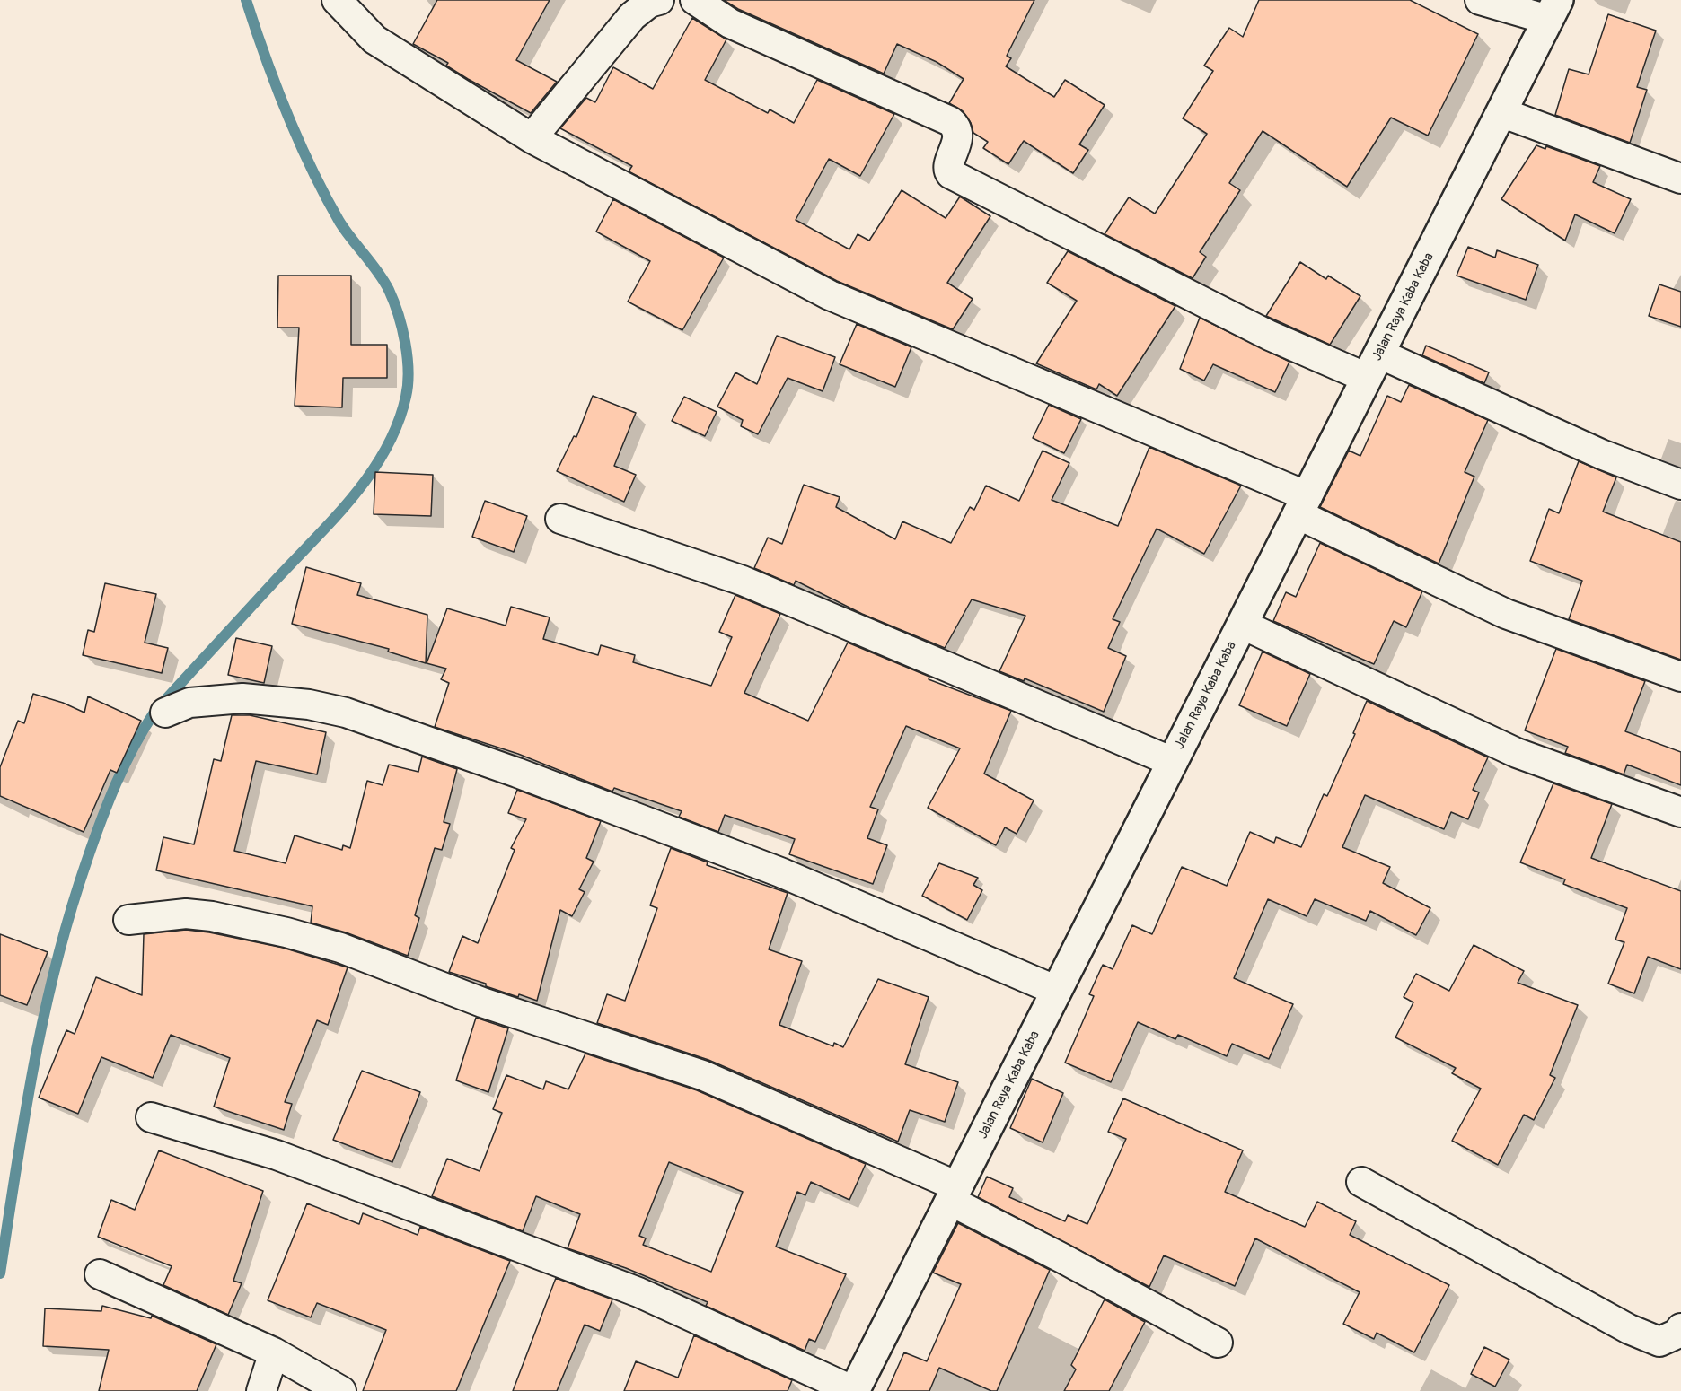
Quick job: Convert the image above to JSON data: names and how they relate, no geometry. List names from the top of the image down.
{
  "streets": {
    "street": ["Jalan Raya Kaba Kaba"]
  }
}
